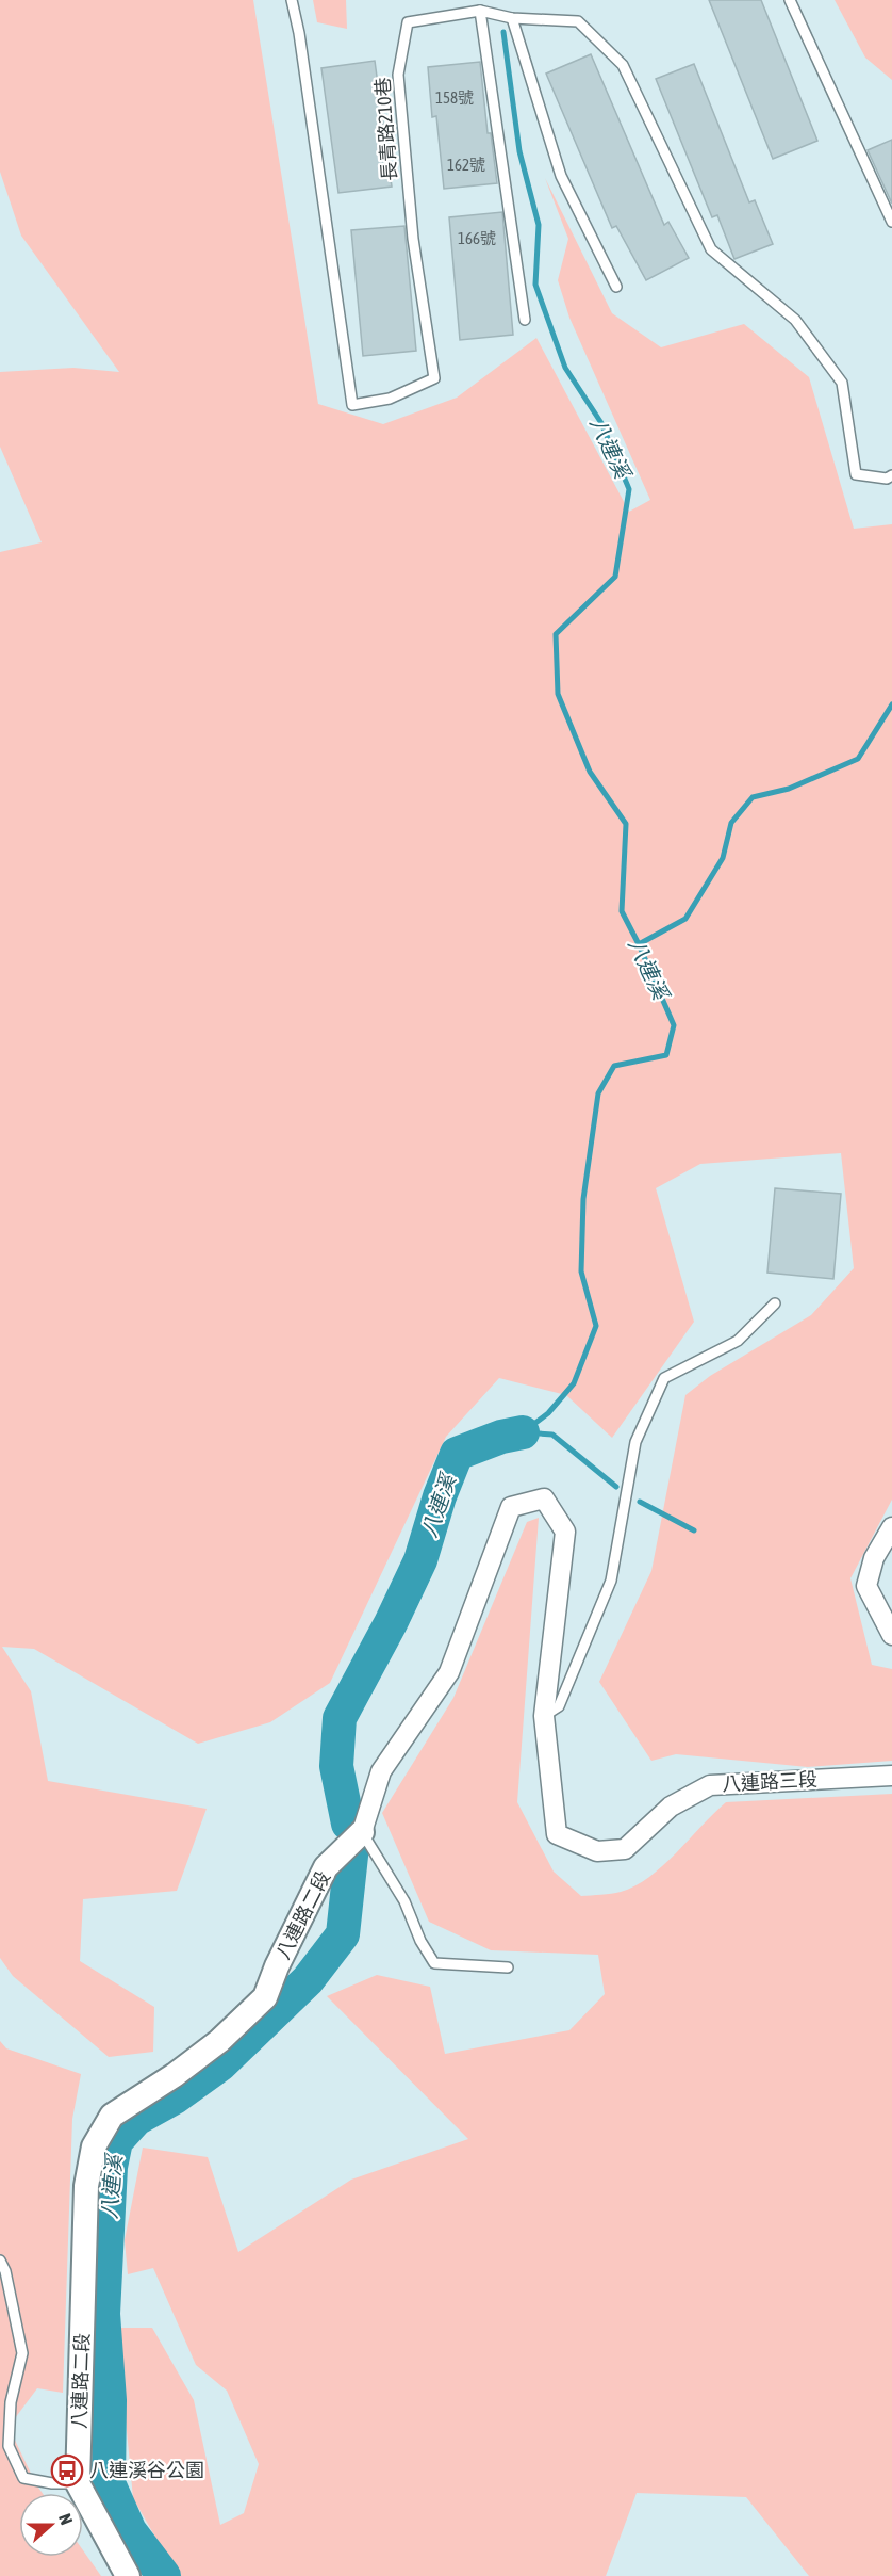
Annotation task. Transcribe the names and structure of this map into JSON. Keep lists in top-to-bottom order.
{
  "streets": {
    "street": ["八連路三段", "八連路二段"],
    "lane": ["長青路210巷"]
  },
  "crossings": [
    ["八連路三段", "八連路二段"]
  ],
  "water": ["八連溪"],
  "places": {
    "bus stop": ["八連溪谷公園"]
  },
  "house_numbers": ["158號", "162號", "166號"],
  "north": "right"
}
